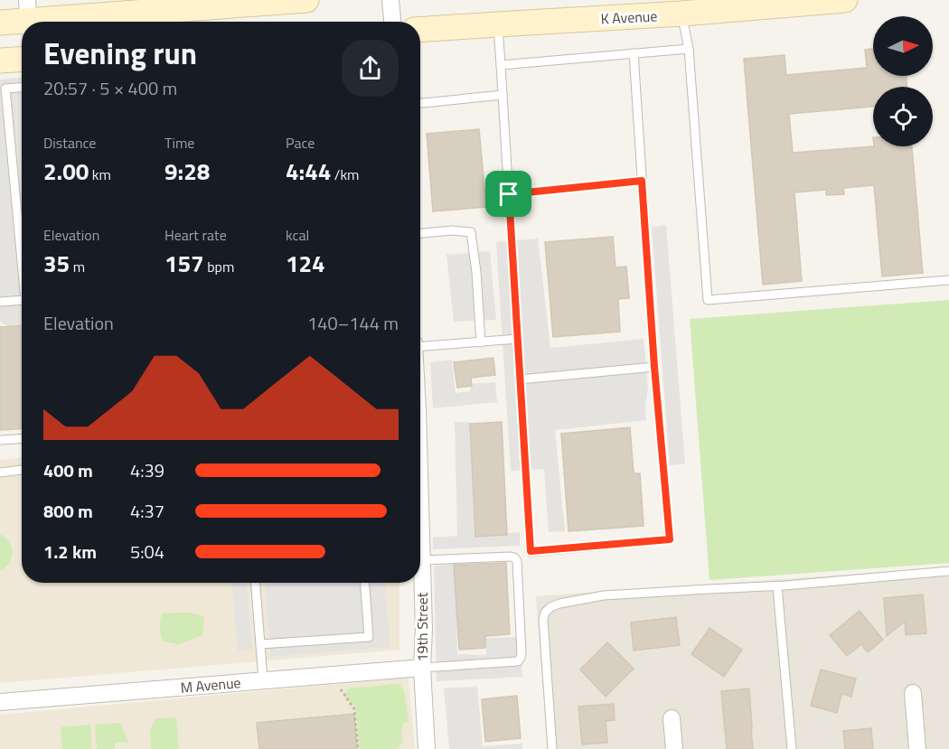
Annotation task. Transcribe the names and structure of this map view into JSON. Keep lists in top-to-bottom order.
{
  "streets": {
    "main road": ["K Avenue"],
    "street": ["19th Street", "M Avenue"]
  },
  "crossings": [
    ["19th Street", "M Avenue"]
  ],
  "north": "right",
  "page": {
    "heading": ["Evening run", "20:57 · 5 × 400 m"],
    "stats": [
      ["Distance", "2.00 km"],
      ["Time", "9:28"],
      ["Pace", "4:44 /km"],
      ["Elevation", "35 m"],
      ["Heart rate", "157 bpm"],
      ["kcal", "124"]
    ],
    "chart": ["Elevation", "140–144 m"],
    "list": [
      {
        "name": "400 m",
        "note": "4:39"
      },
      {
        "name": "800 m",
        "note": "4:37"
      },
      {
        "name": "1.2 km",
        "note": "5:04"
      }
    ]
  }
}
